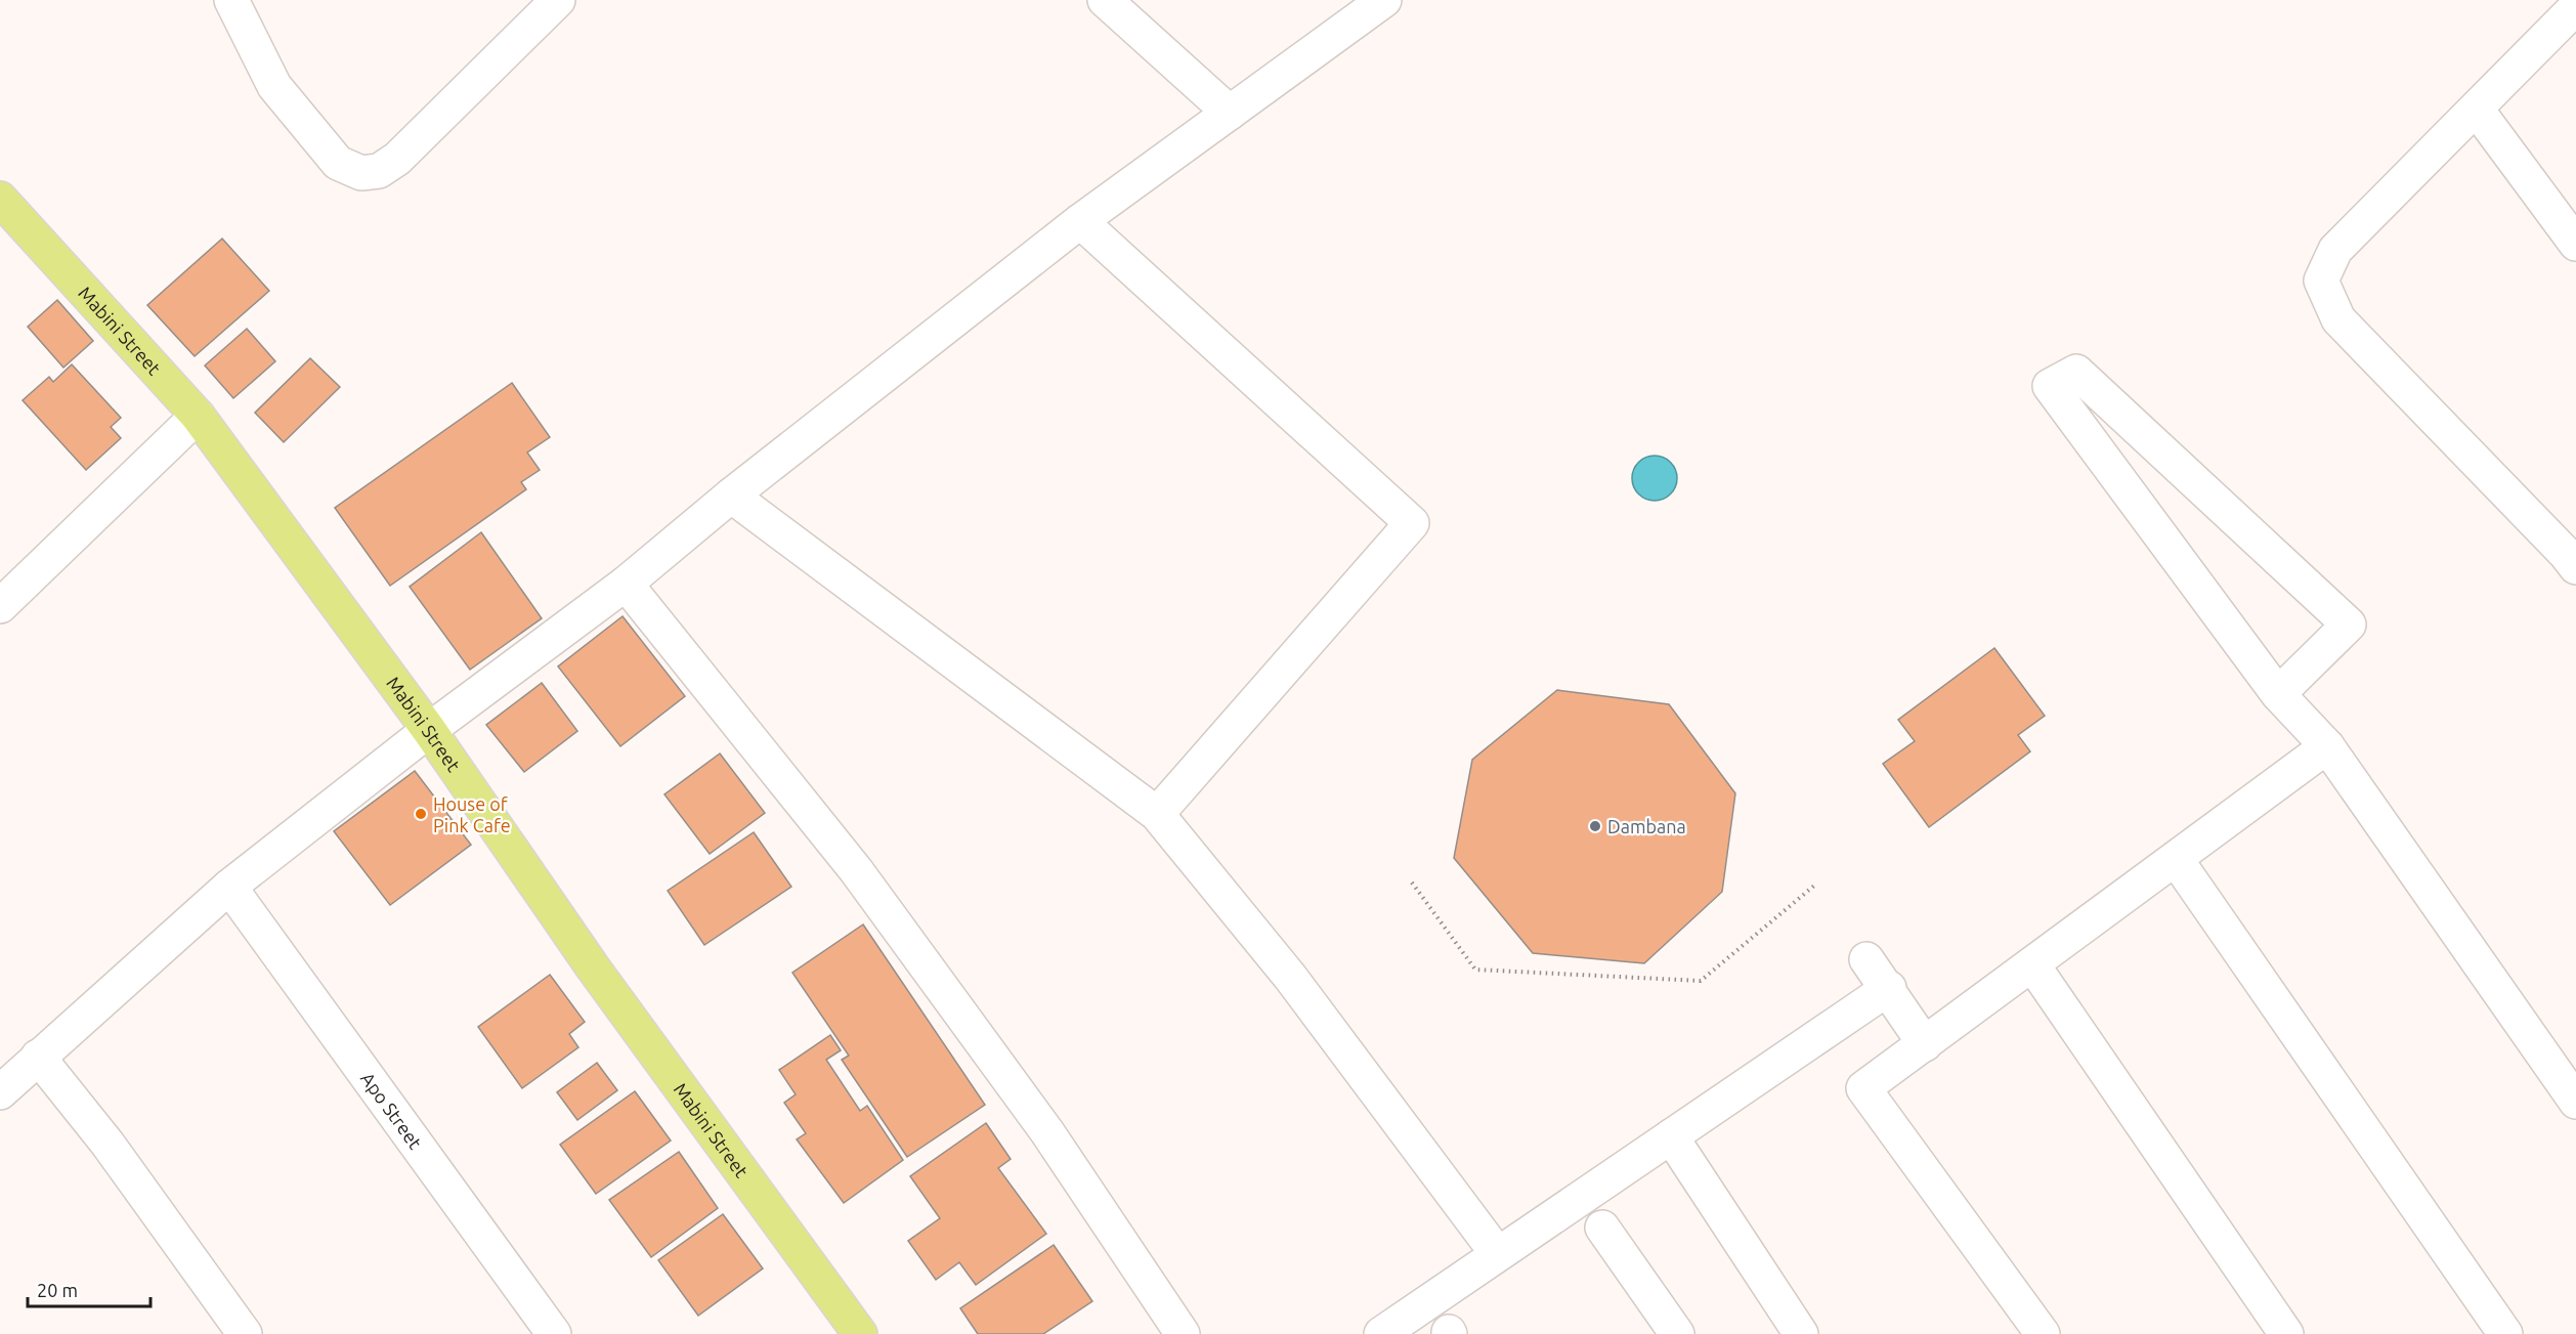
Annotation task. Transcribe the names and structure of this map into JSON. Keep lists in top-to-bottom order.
{
  "streets": {
    "main road": ["Mabini Street"],
    "street": ["Apo Street"]
  },
  "places": ["House of Pink Cafe", "Dambana"],
  "scale_bar": "20 m"
}
